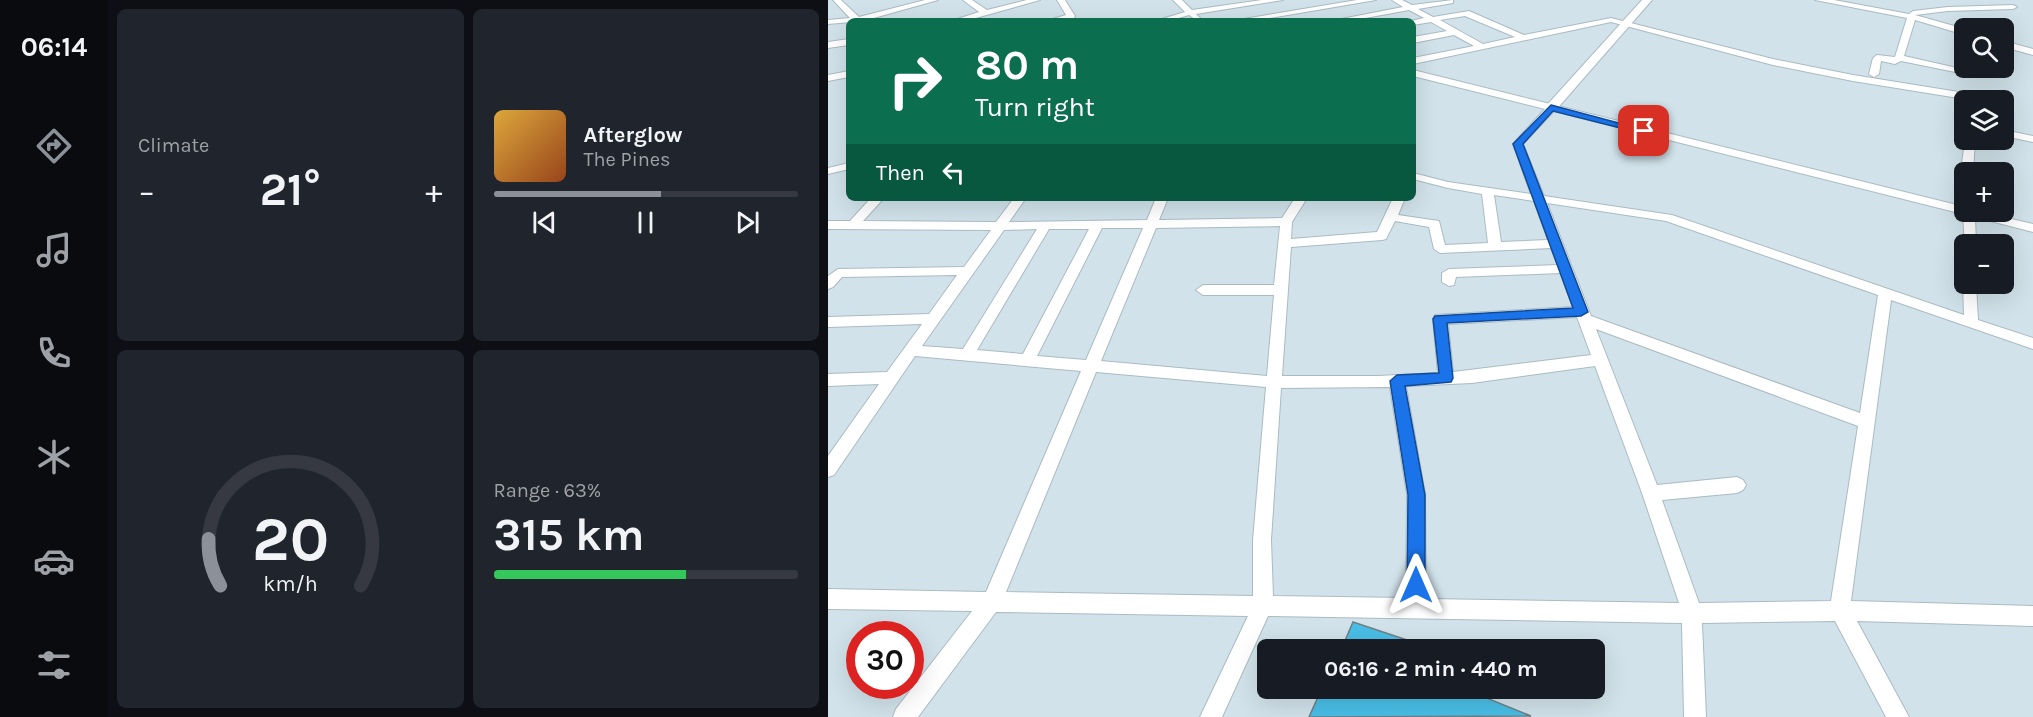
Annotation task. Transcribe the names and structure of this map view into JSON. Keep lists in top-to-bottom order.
{
  "page": {
    "tabs": "06:14",
    "tile": [
      "Climate",
      ["Range · 63%", "315 km"]
    ],
    "map_buttons": ["+", "−"],
    "turn": ["80 m", "Turn right"],
    "song": ["Afterglow", "The Pines"],
    "then": "Then",
    "heat": ["−", "21°", "+"],
    "limit": "30",
    "trip": "06:16 · 2 min · 440 m",
    "gauge": ["20", "km/h"]
  }
}
